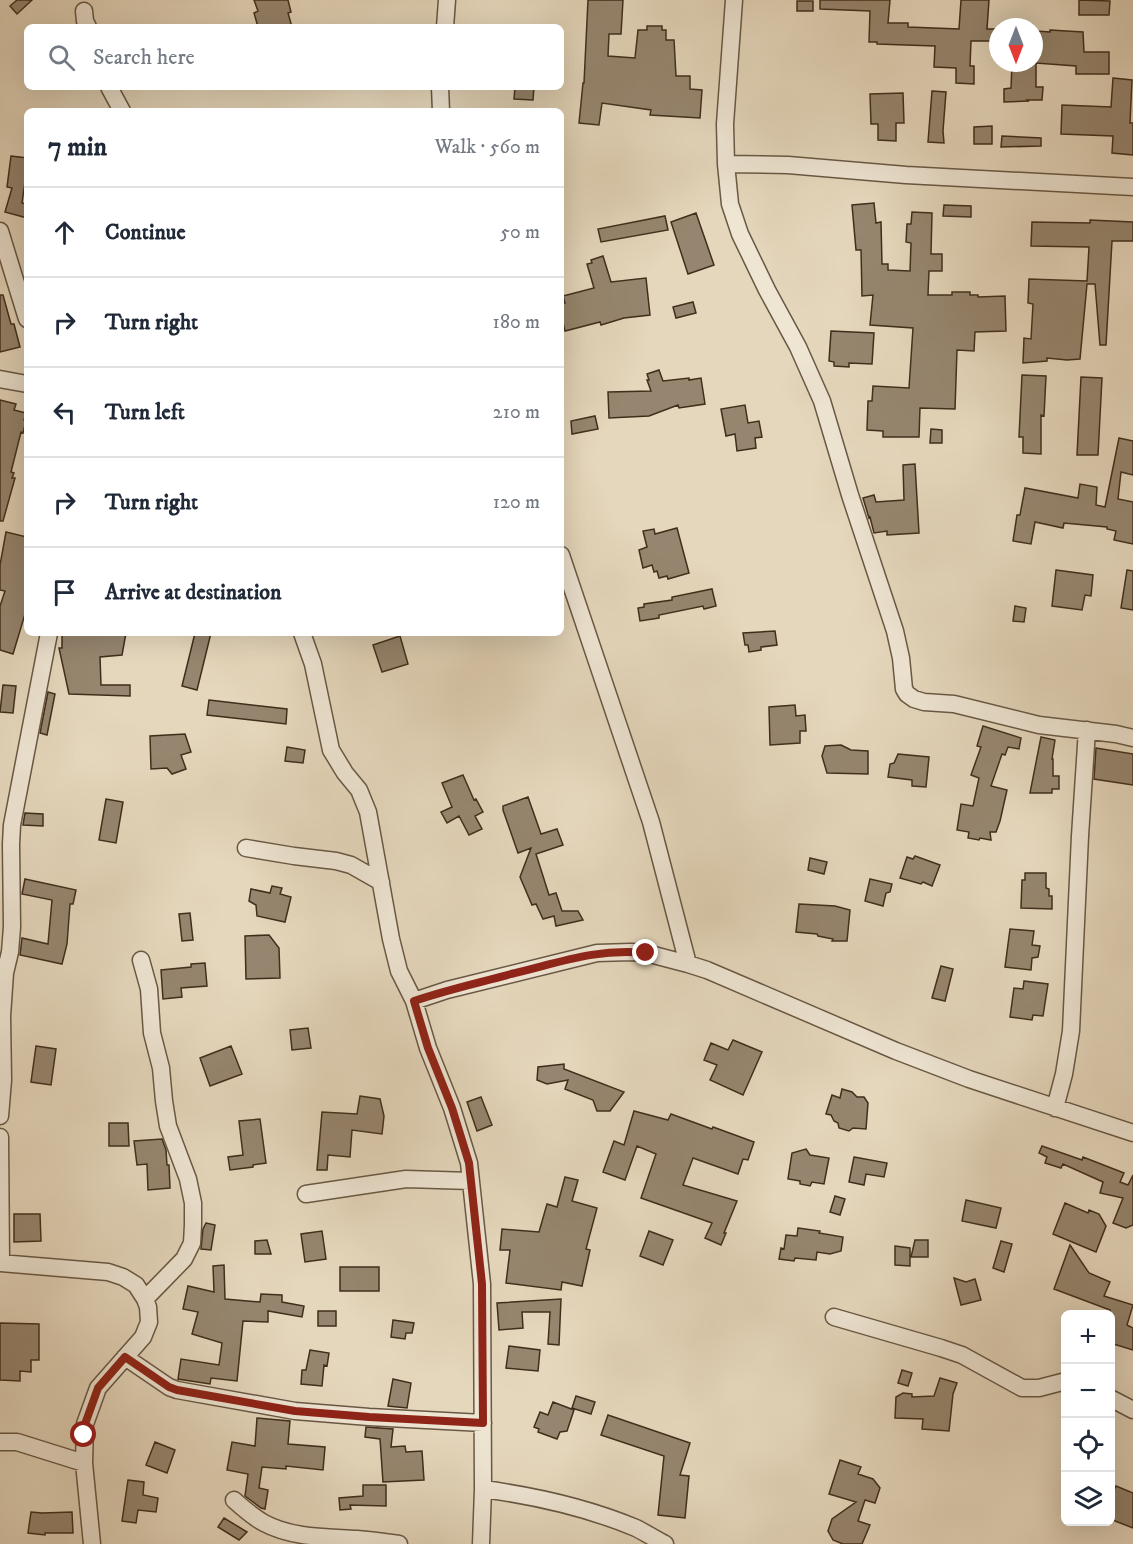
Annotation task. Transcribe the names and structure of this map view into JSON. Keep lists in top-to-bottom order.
{
  "north": "bottom",
  "page": {
    "search": "Search here",
    "heading": ["7 min", "Walk · 560 m"],
    "list": [
      ["Continue", "50 m"],
      ["Turn right", "180 m"],
      ["Turn left", "210 m"],
      ["Turn right", "120 m"],
      "Arrive at destination"
    ],
    "map_buttons": ["+", "−"]
  }
}
